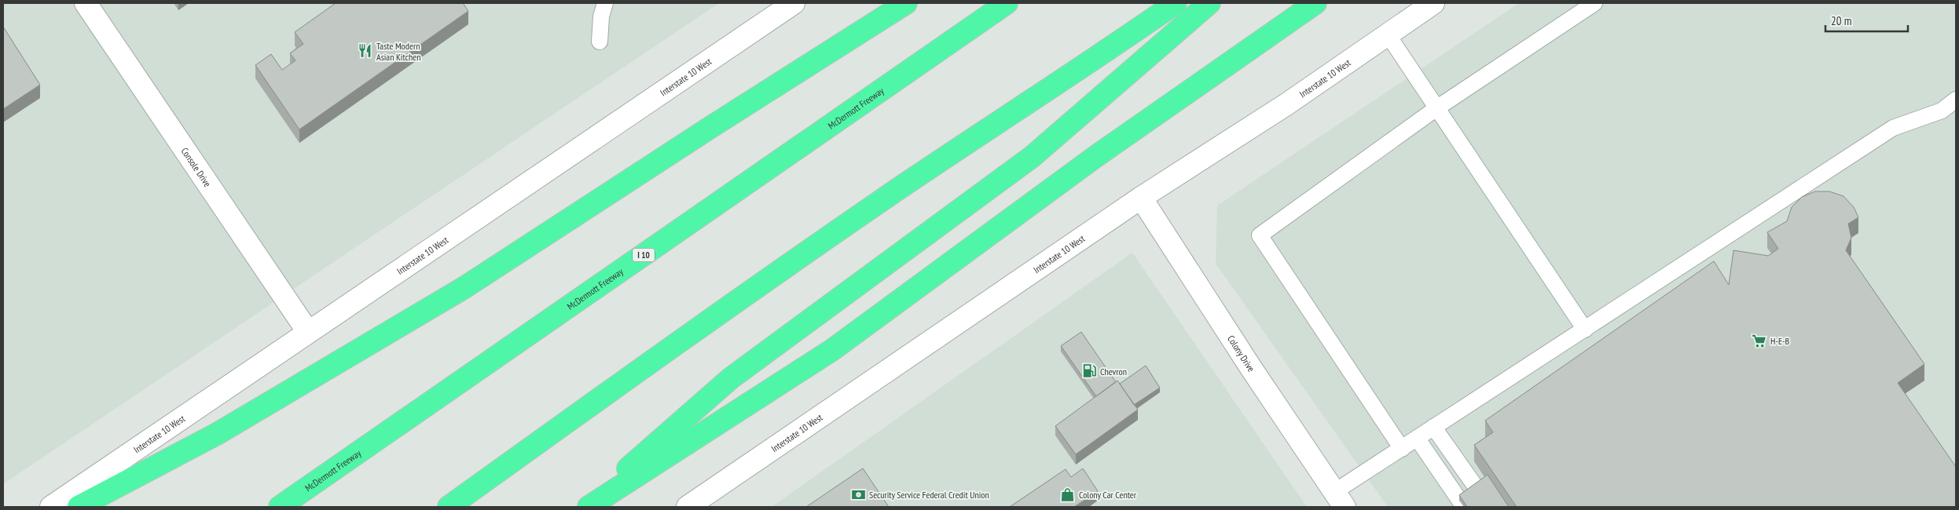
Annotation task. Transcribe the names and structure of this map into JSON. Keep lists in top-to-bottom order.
{
  "streets": {
    "highway": ["McDermott Freeway", "I 10"],
    "main road": ["Interstate 10 West", "Console Drive", "Colony Drive"]
  },
  "crossings": [
    ["Interstate 10 West", "Console Drive"],
    ["Interstate 10 West", "Colony Drive"]
  ],
  "places": {
    "restaurant": ["Taste Modern Asian Kitchen"],
    "supermarket": ["H-E-B"],
    "fuel station": ["Chevron"],
    "bank": ["Security Service Federal Credit Union"],
    "shop": ["Colony Car Center"]
  },
  "scale_bar": "20 m"
}
